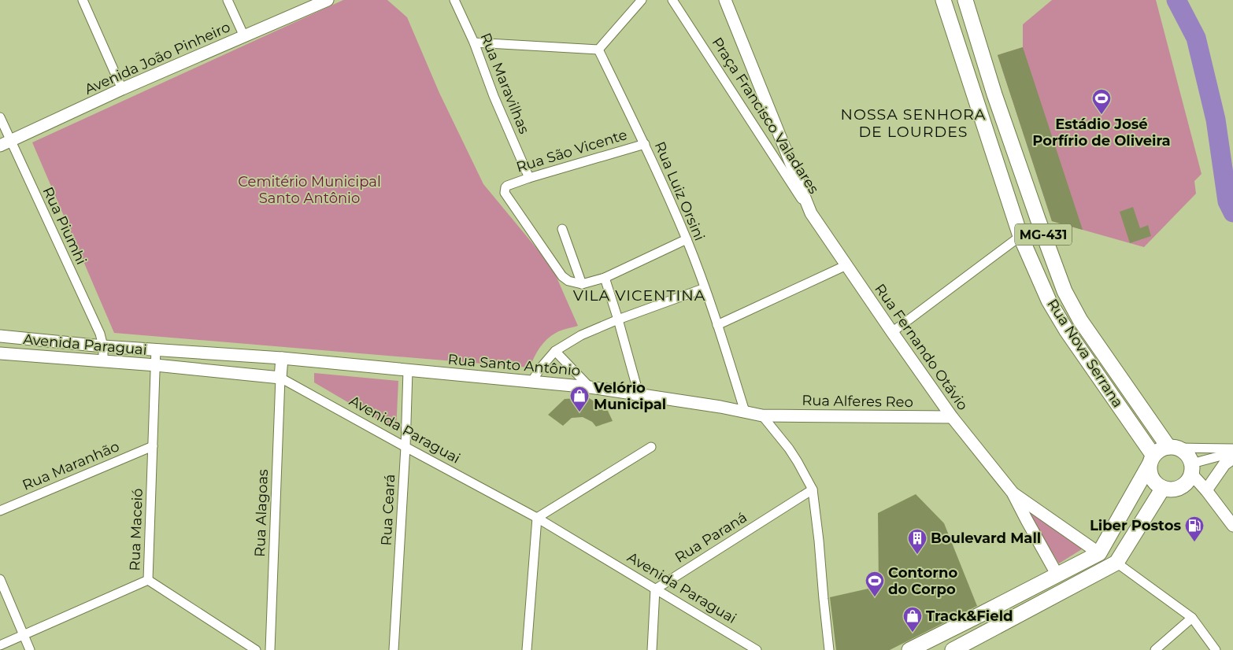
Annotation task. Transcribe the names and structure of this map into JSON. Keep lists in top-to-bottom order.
{
  "streets": {
    "main road": ["MG-431", "Rua Nova Serrana"],
    "street": [
      "Avenida João Pinheiro",
      "Rua Maravilhas",
      "Praça Francisco Valadares",
      "Rua São Vicente",
      "Rua Luiz Orsini",
      "Rua Piumhi",
      "Avenida Paraguai",
      "Rua Fernando Otávio",
      "Rua Santo Antônio",
      "Rua Alferes Reo",
      "Rua Maranhão",
      "Rua Ceará",
      "Rua Alagoas",
      "Rua Maceió",
      "Rua Paraná"
    ]
  },
  "crossings": [
    ["Avenida João Pinheiro", "Rua Piumhi"],
    ["Rua Maravilhas", "Rua São Vicente"],
    ["Praça Francisco Valadares", "Rua Fernando Otávio"],
    ["Rua São Vicente", "Rua Luiz Orsini"],
    ["Rua Luiz Orsini", "Rua Santo Antônio"],
    ["Rua Piumhi", "Avenida Paraguai"],
    ["Avenida Paraguai", "Rua Santo Antônio"],
    ["Avenida Paraguai", "Rua Ceará"],
    ["Avenida Paraguai", "Rua Alagoas"],
    ["Avenida Paraguai", "Rua Maceió"],
    ["Avenida Paraguai", "Rua Paraná"],
    ["Rua Fernando Otávio", "Rua Alferes Reo"],
    ["Rua Santo Antônio", "Rua Alferes Reo"],
    ["Rua Santo Antônio", "Rua Ceará"],
    ["Rua Maranhão", "Rua Maceió"]
  ],
  "districts": ["NOSSA SENHORA DE LOURDES", "VILA VICENTINA"],
  "parks": ["Cemitério Municipal Santo Antônio"],
  "places": {
    "sports": ["Estádio José Porfírio de Oliveira", "Contorno do Corpo"],
    "shop": ["Velório Municipal", "Track&Field"],
    "fuel station": ["Liber Postos"],
    "building": ["Boulevard Mall"]
  }
}
